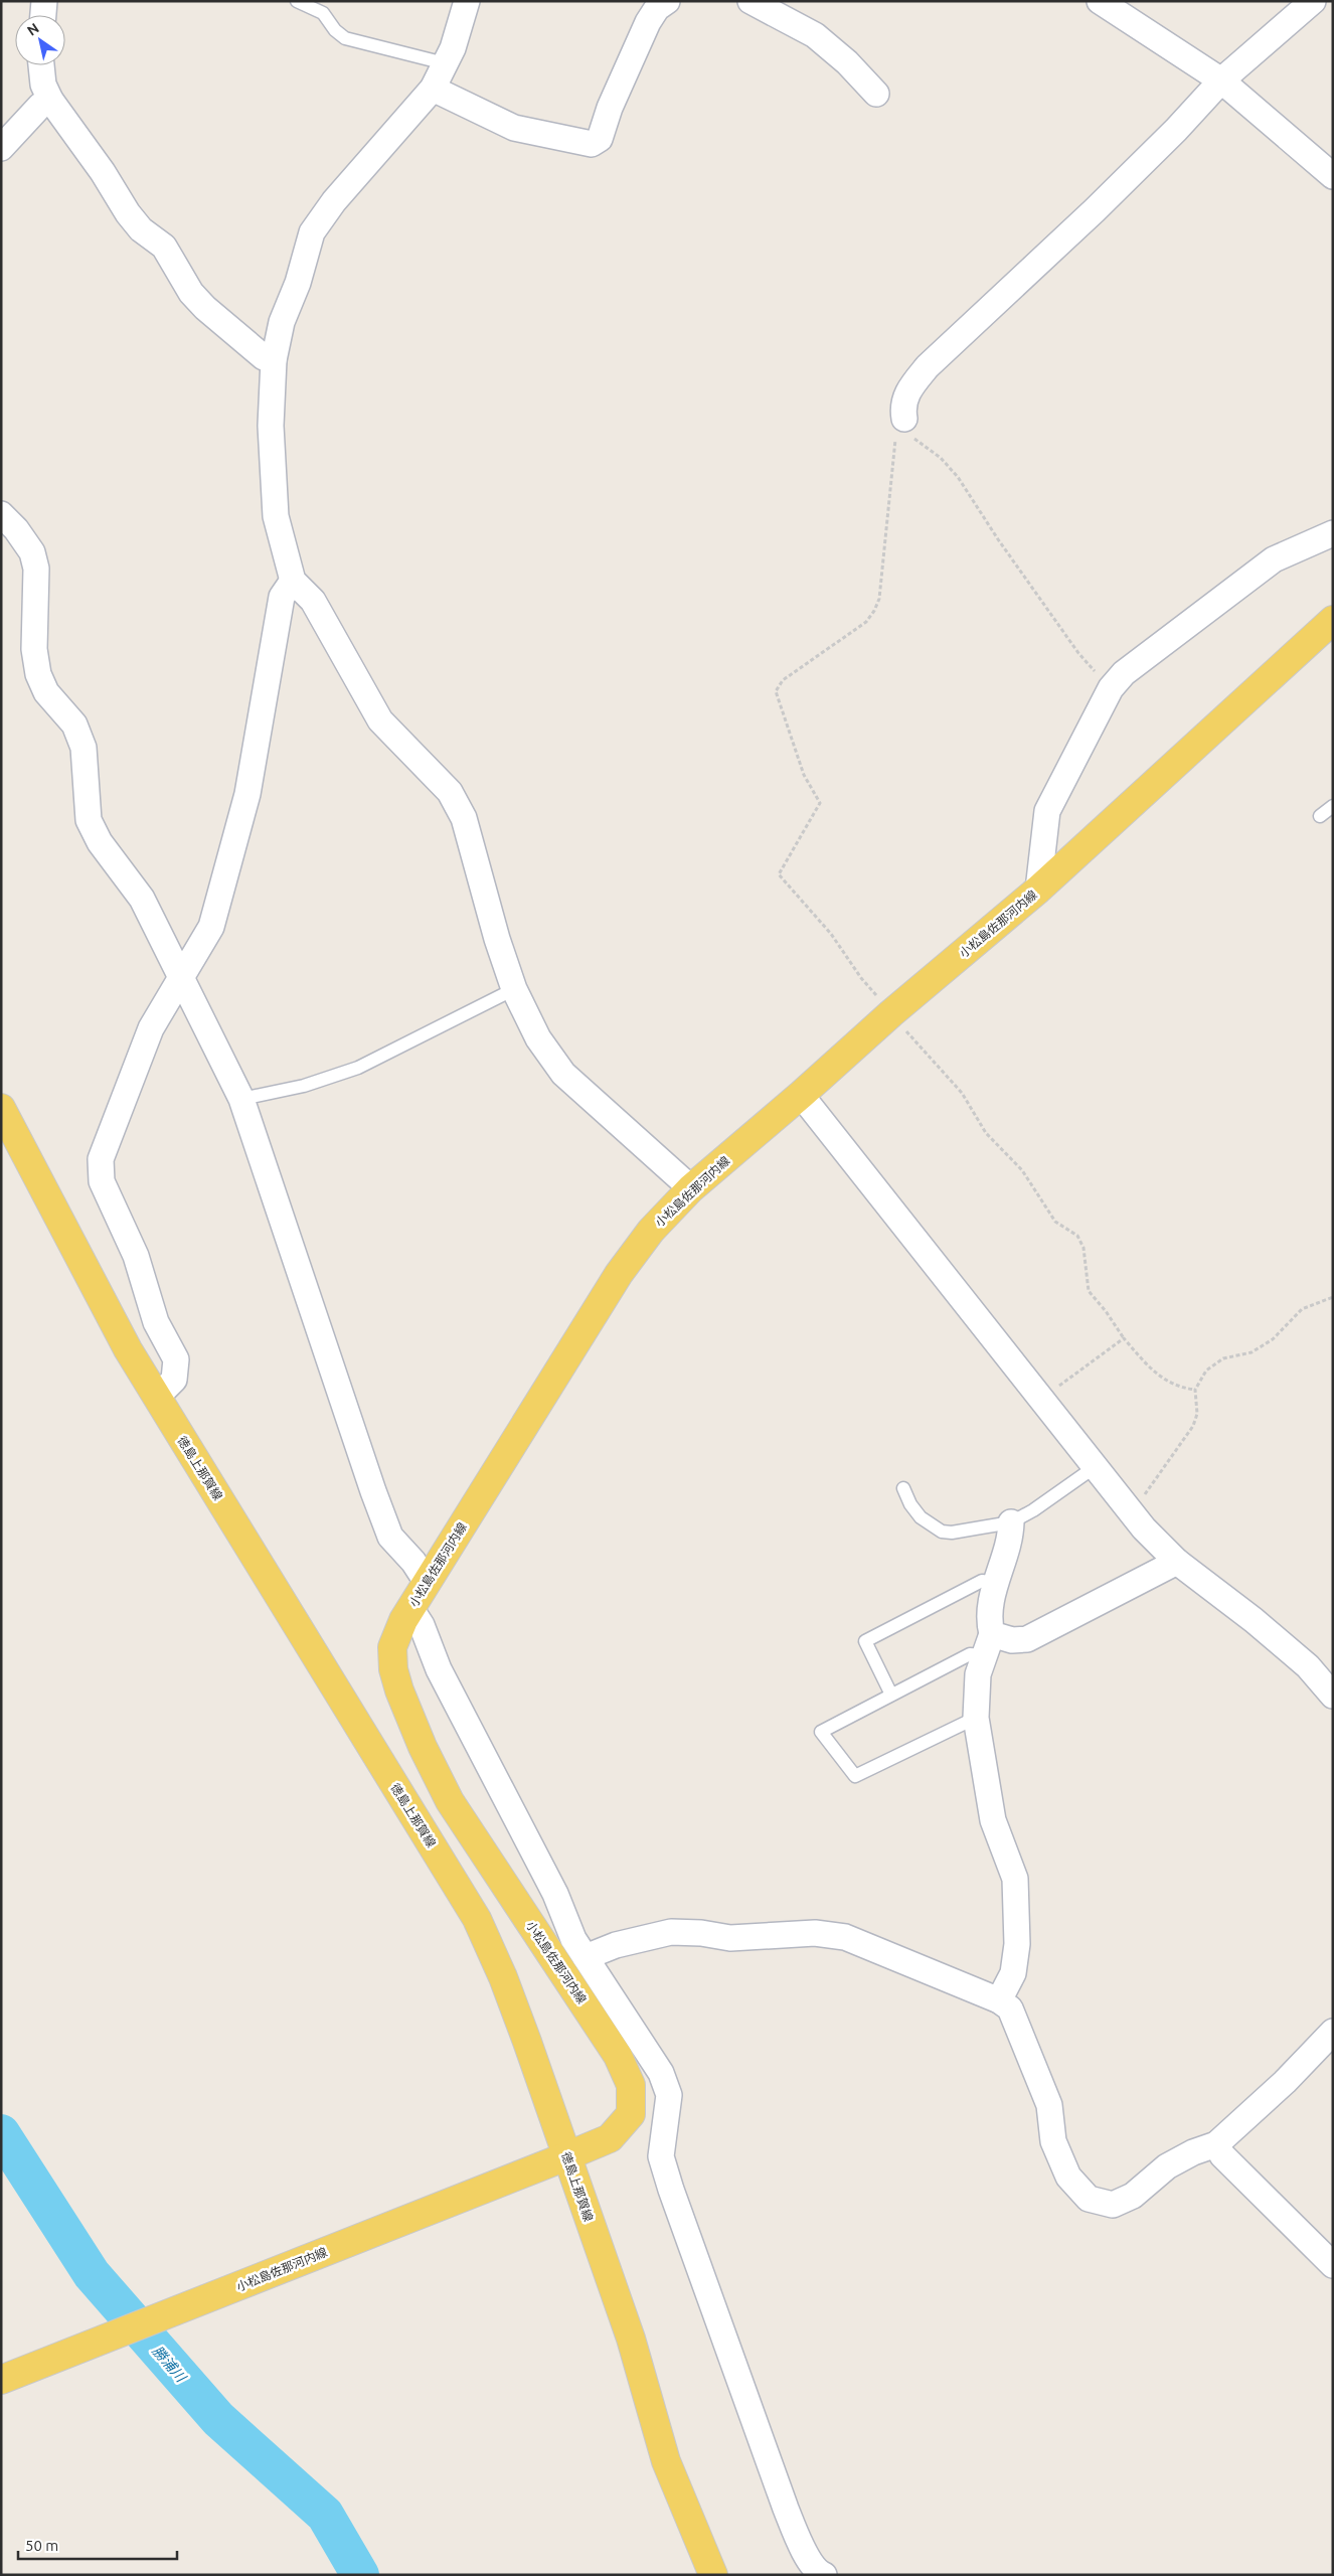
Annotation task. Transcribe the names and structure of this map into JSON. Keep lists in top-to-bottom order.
{
  "streets": {
    "main road": ["小松島佐那河内線", "徳島上那賀線"]
  },
  "crossings": [
    ["小松島佐那河内線", "徳島上那賀線"]
  ],
  "water": ["勝浦川"],
  "scale_bar": "50 m",
  "north": "top left"
}
